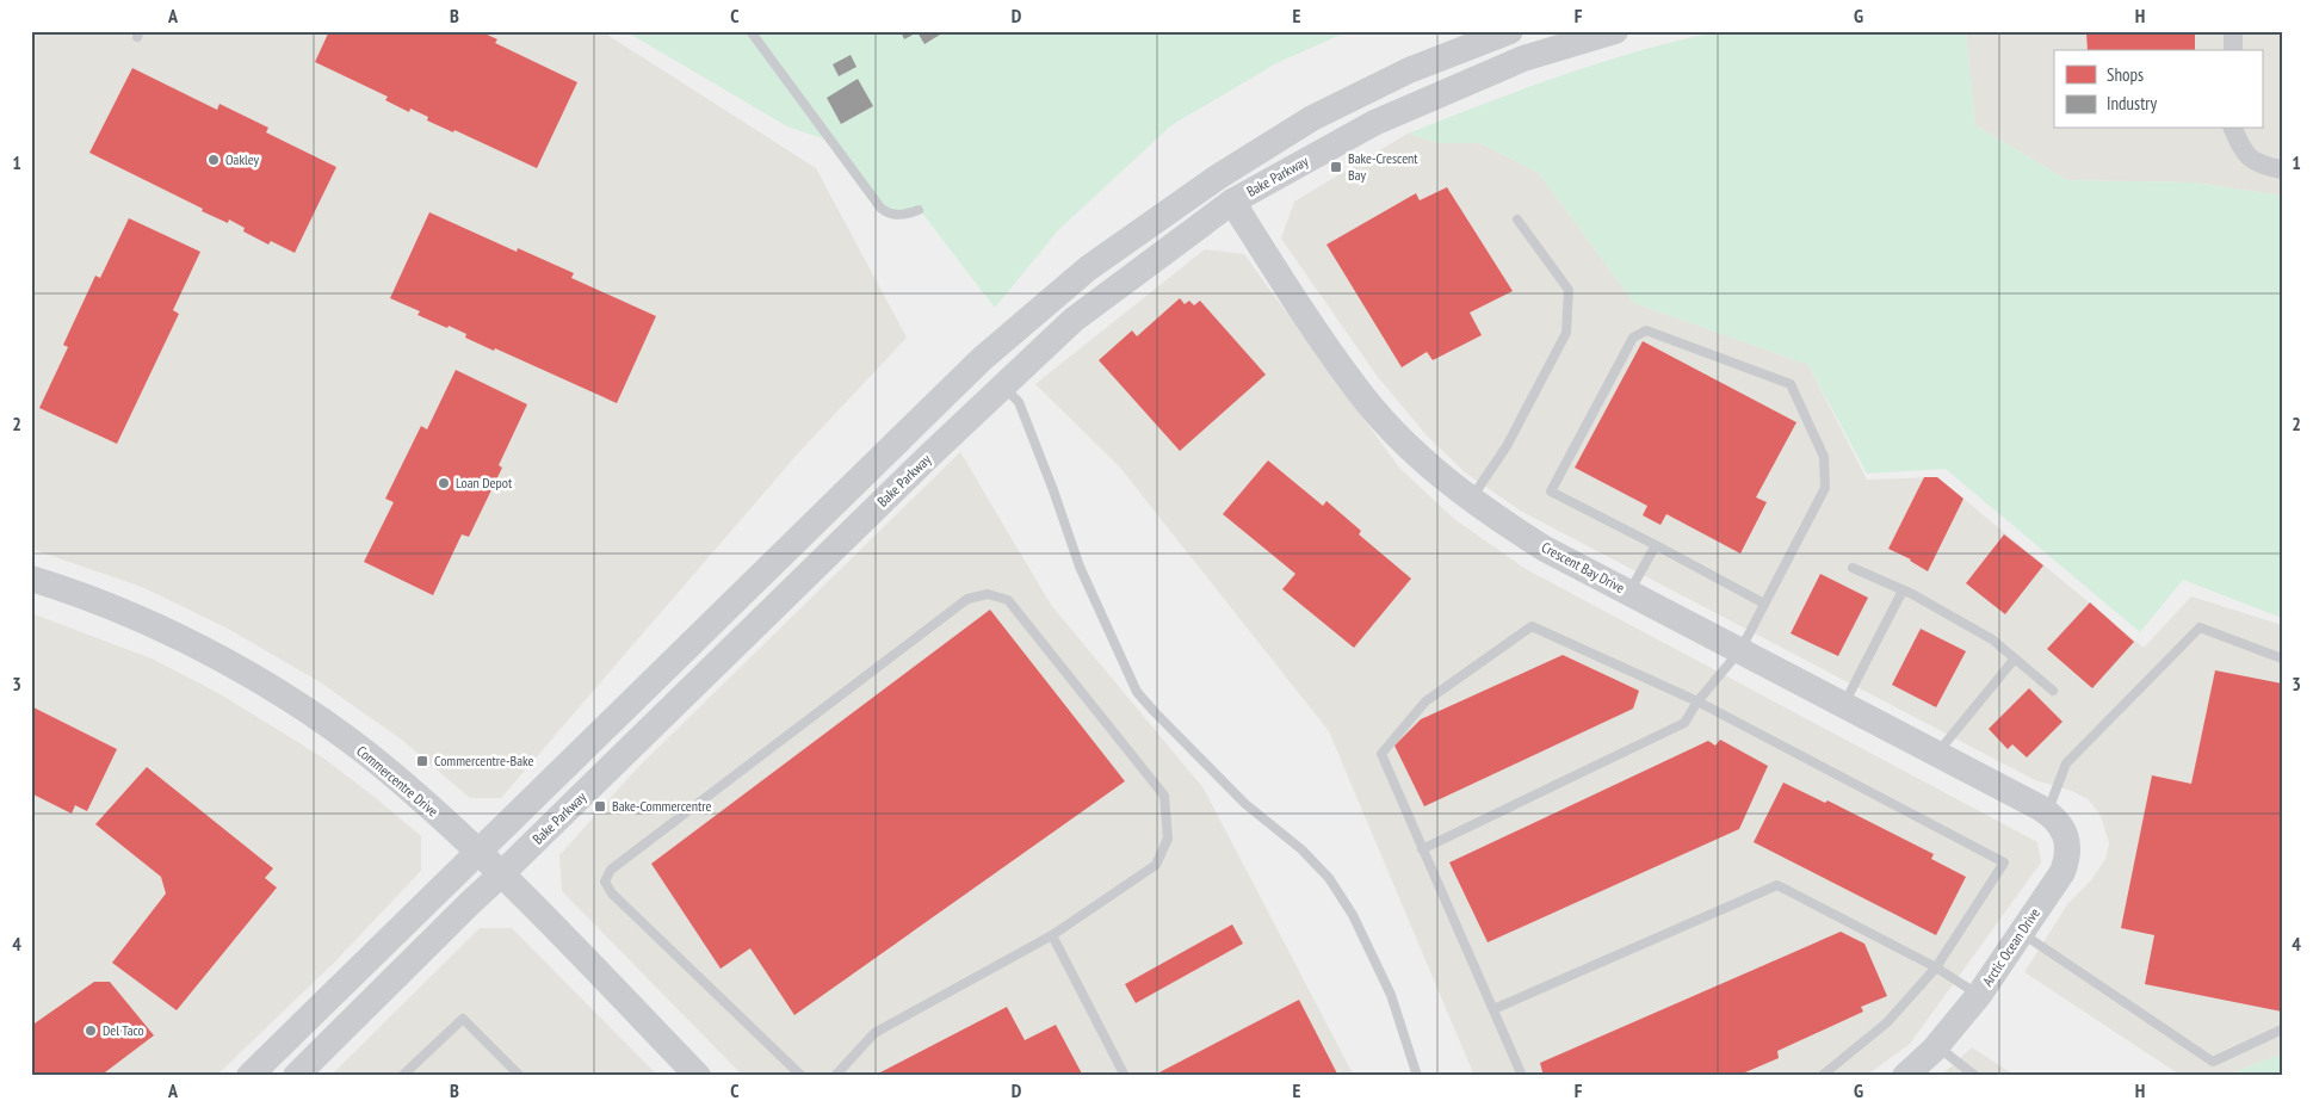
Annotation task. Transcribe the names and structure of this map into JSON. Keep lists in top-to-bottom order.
{
  "streets": {
    "main road": [
      "Bake Parkway",
      "Crescent Bay Drive",
      "Commercentre Drive",
      "Arctic Ocean Drive"
    ]
  },
  "crossings": [
    ["Bake Parkway", "Crescent Bay Drive"],
    ["Bake Parkway", "Commercentre Drive"],
    ["Crescent Bay Drive", "Arctic Ocean Drive"]
  ],
  "places": {
    "other": ["Oakley", "Loan Depot", "Del Taco"],
    "transit": ["Bake-Crescent Bay", "Commercentre-Bake", "Bake-Commercentre"]
  },
  "legend": ["Shops", "Industry"],
  "grid": {
    "columns": [
      "A",
      "B",
      "C",
      "D",
      "E",
      "F",
      "G",
      "H"
    ],
    "rows": [
      "1",
      "2",
      "3",
      "4"
    ]
  }
}
